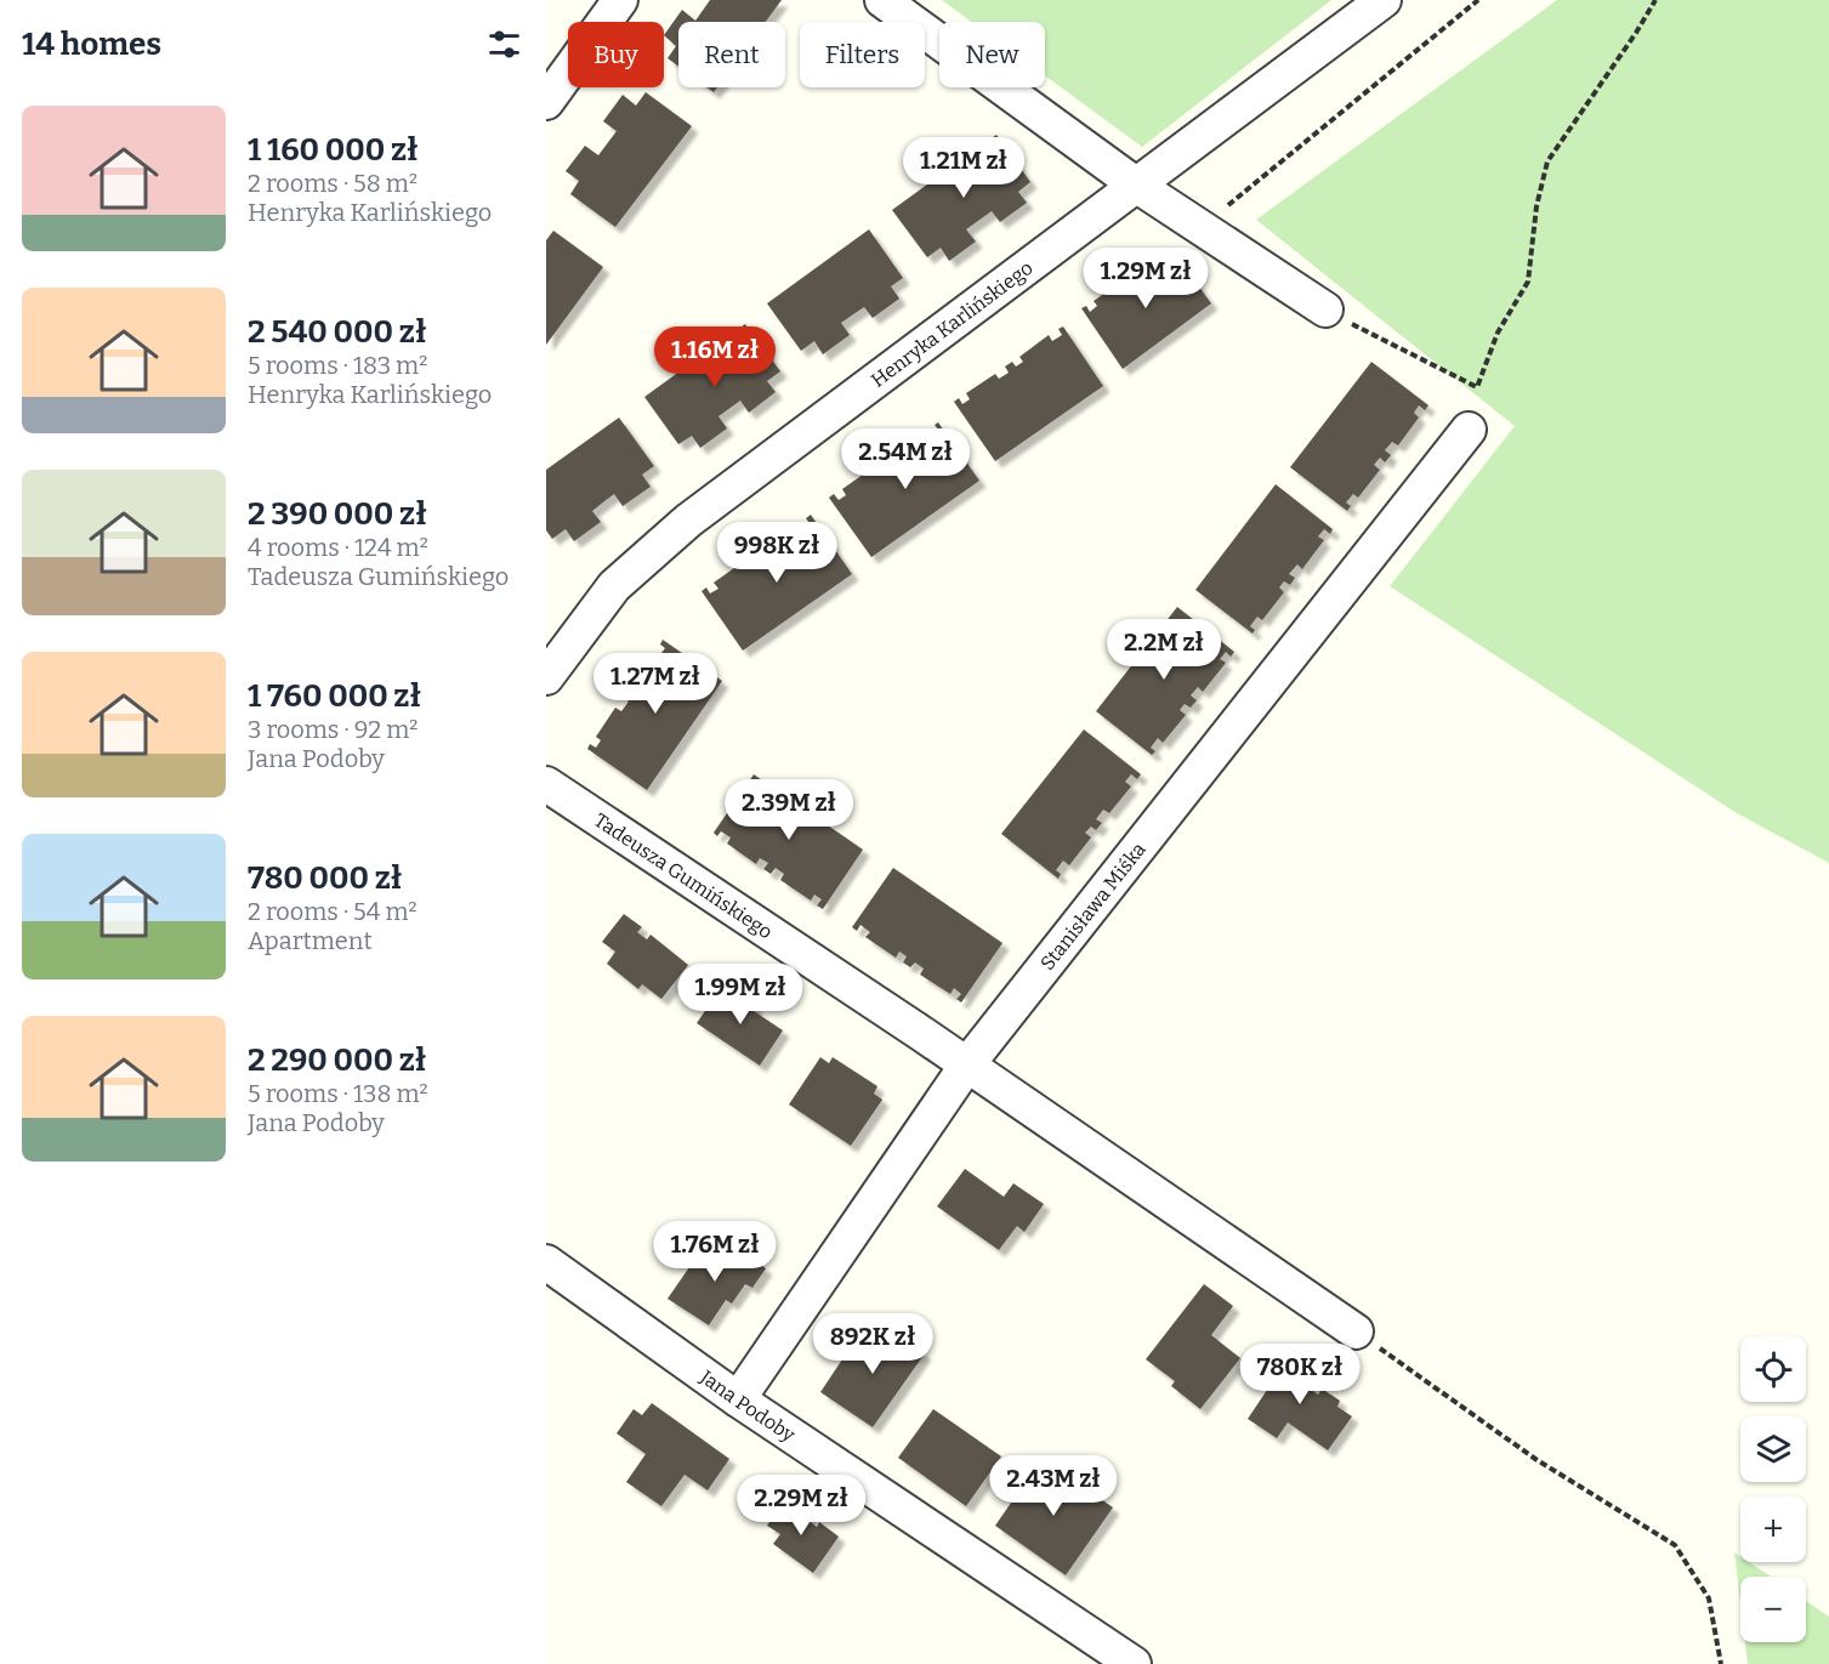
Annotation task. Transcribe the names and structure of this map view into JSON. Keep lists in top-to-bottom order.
{
  "streets": {
    "street": [
      "Henryka Karlińskiego",
      "Tadeusza Gumińskiego",
      "Stanisława Miśka",
      "Jana Podoby"
    ]
  },
  "crossings": [
    ["Tadeusza Gumińskiego", "Stanisława Miśka"],
    ["Stanisława Miśka", "Jana Podoby"]
  ],
  "page": {
    "heading": "14 homes",
    "chip": [
      "Buy",
      "Rent",
      "Filters",
      "New"
    ],
    "list": [
      {
        "name": "1 160 000 zł",
        "note": "2 rooms · 58 m² · Henryka Karlińskiego"
      },
      {
        "name": "2 540 000 zł",
        "note": "5 rooms · 183 m² · Henryka Karlińskiego"
      },
      {
        "name": "2 390 000 zł",
        "note": "4 rooms · 124 m² · Tadeusza Gumińskiego"
      },
      {
        "name": "1 760 000 zł",
        "note": "3 rooms · 92 m² · Jana Podoby"
      },
      {
        "name": "780 000 zł",
        "note": "2 rooms · 54 m² · Apartment"
      },
      {
        "name": "2 290 000 zł",
        "note": "5 rooms · 138 m² · Jana Podoby"
      }
    ],
    "price": [
      "1.21M zł",
      "1.29M zł",
      "1.16M zł",
      "2.54M zł",
      "998K zł",
      "2.2M zł",
      "1.27M zł",
      "2.39M zł",
      "1.99M zł",
      "1.76M zł",
      "892K zł",
      "780K zł",
      "2.43M zł",
      "2.29M zł"
    ],
    "map_buttons": ["+", "−"]
  }
}
